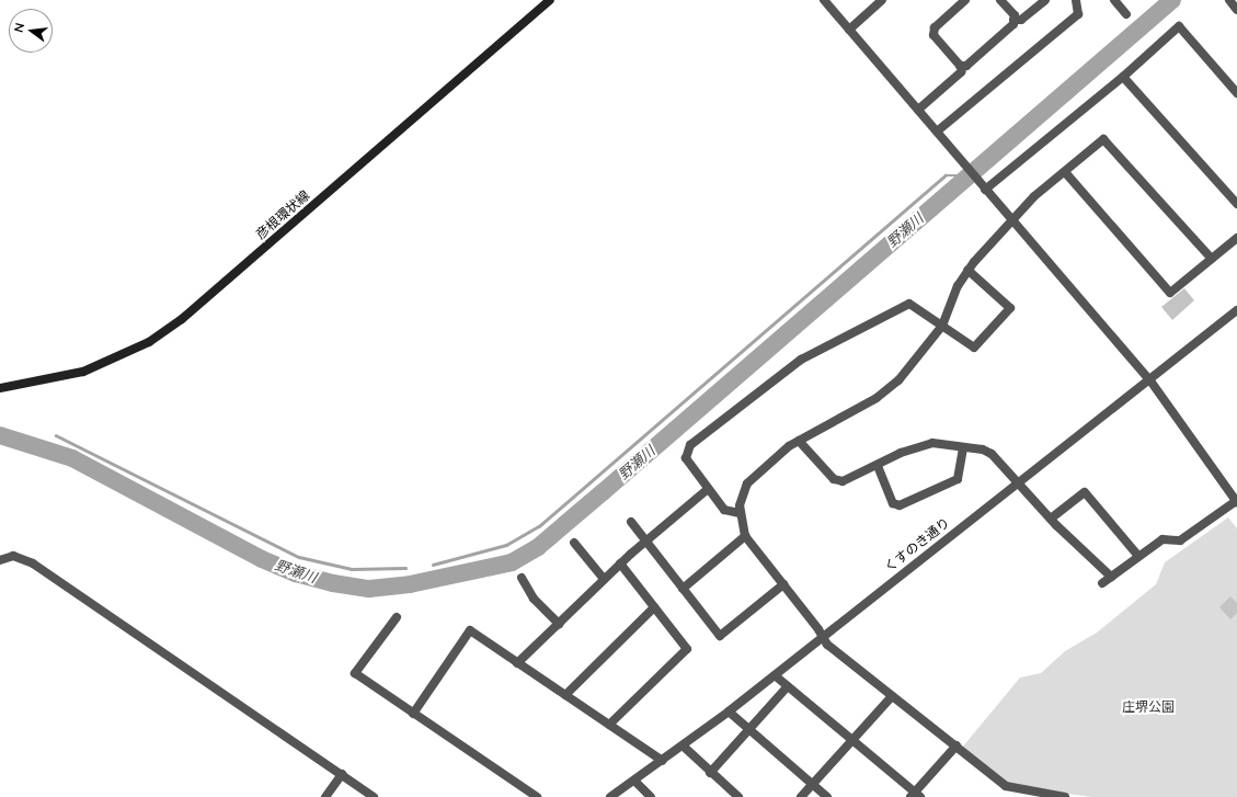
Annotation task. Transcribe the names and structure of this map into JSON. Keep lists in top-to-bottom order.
{
  "streets": {
    "main road": ["彦根環状線"],
    "street": ["くすのき通り"]
  },
  "water": ["野瀬川"],
  "parks": ["庄堺公園"],
  "north": "left"
}
